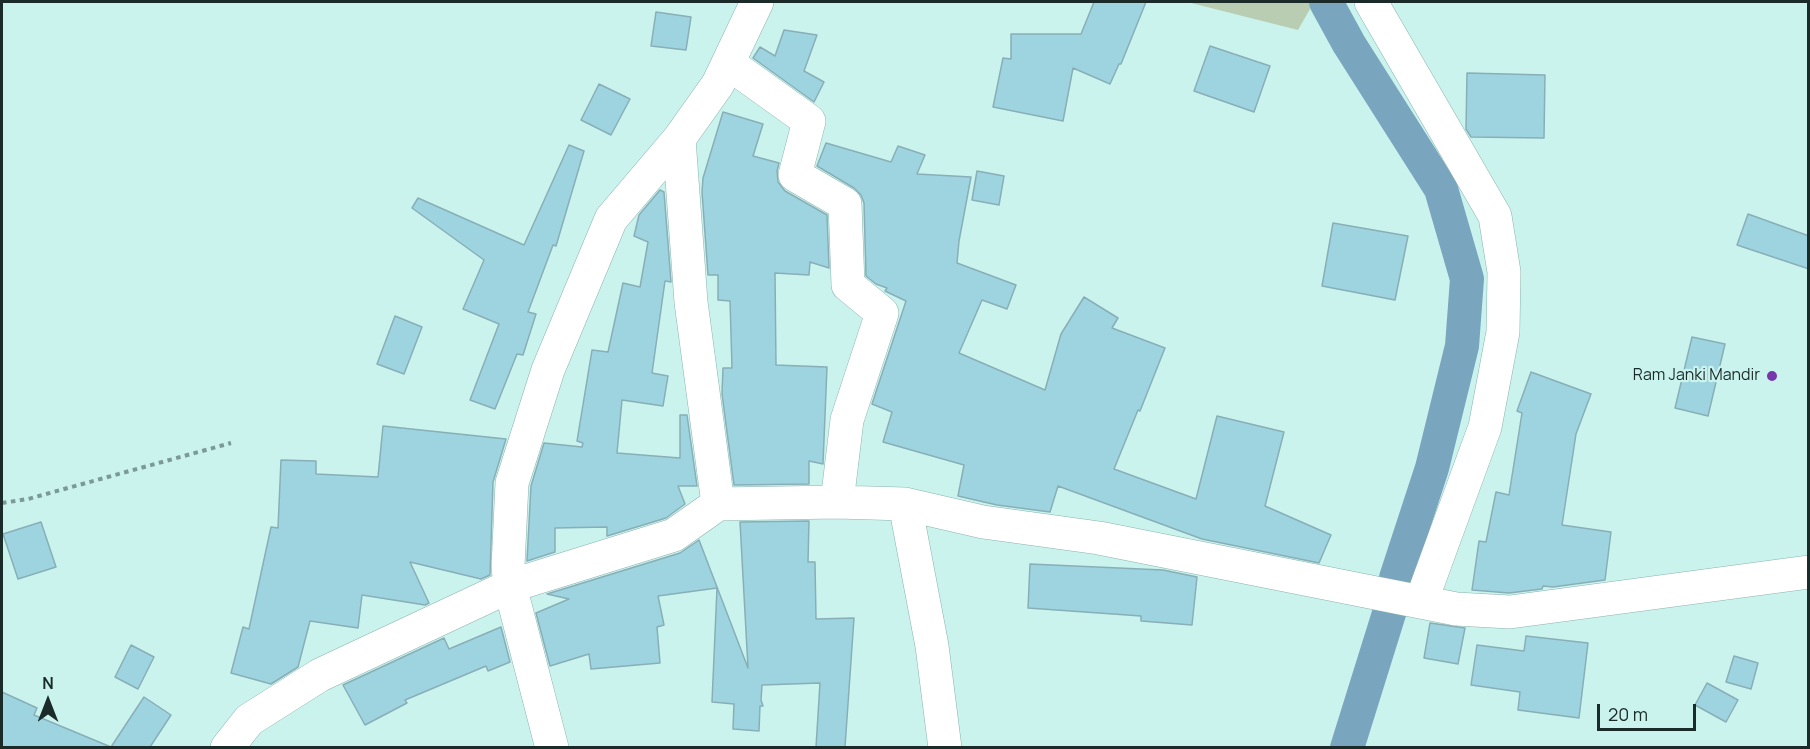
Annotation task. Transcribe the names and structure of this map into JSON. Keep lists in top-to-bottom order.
{
  "places": ["Ram Janki Mandir"],
  "scale_bar": "20 m",
  "north": "top"
}
